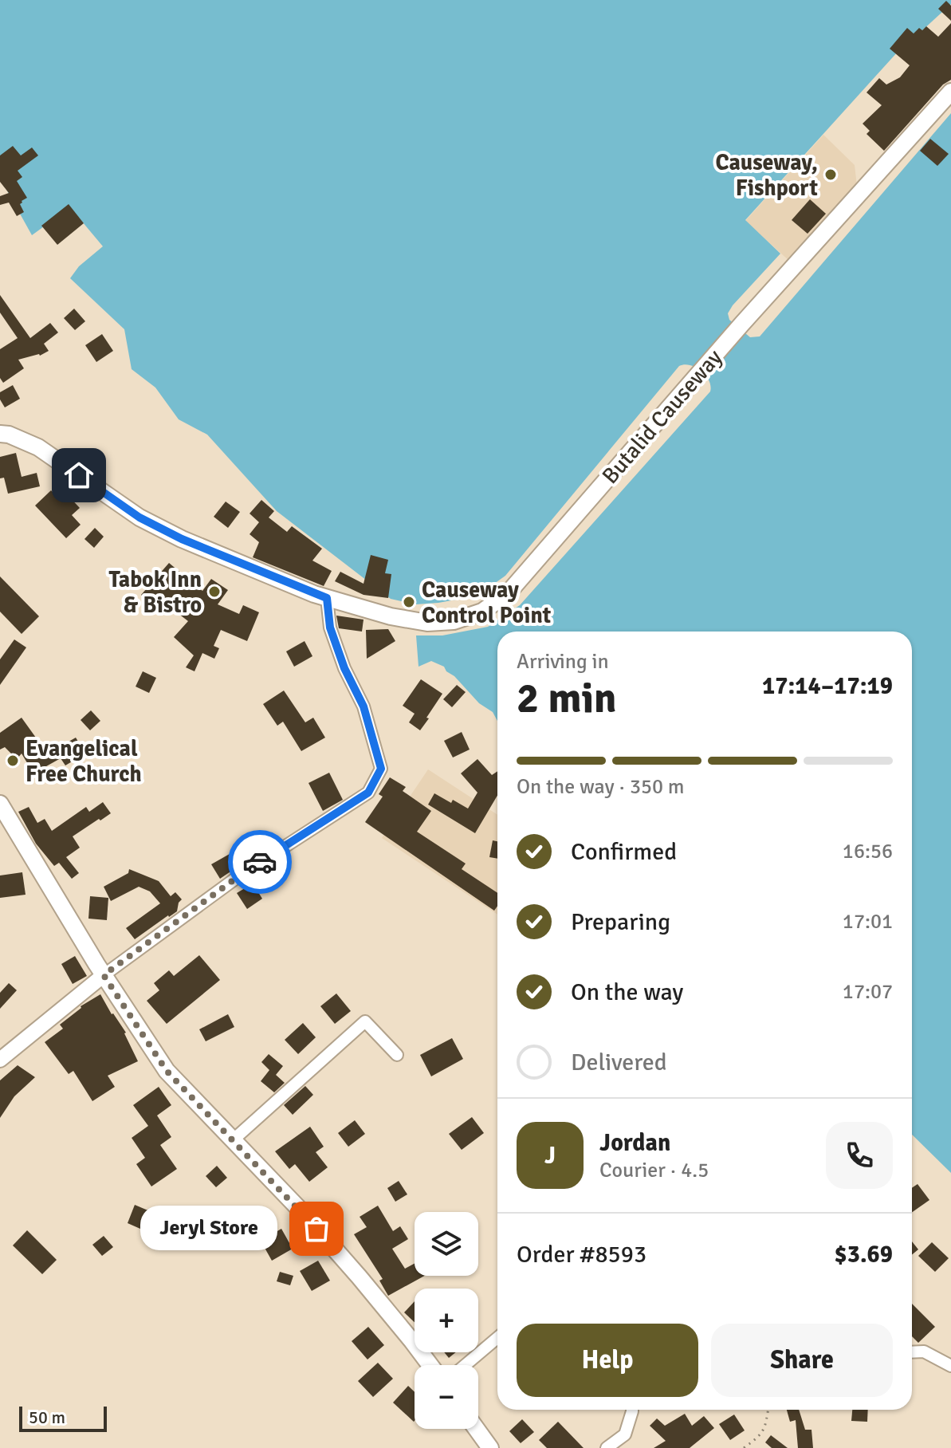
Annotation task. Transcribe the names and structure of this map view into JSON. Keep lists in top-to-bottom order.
{
  "streets": {
    "main road": ["Butalid Causeway"]
  },
  "places": [
    "Causeway, Fishport",
    "Tabok Inn & Bistro",
    "Causeway Control Point",
    "Evangelical Free Church",
    "Jeryl Store"
  ],
  "scale_bar": "50 m",
  "page": {
    "heading": ["2 min", "Arriving in", "17:14–17:19"],
    "panel": [
      "Jordan",
      "Courier · 4.5",
      "Order #8593",
      "$3.69"
    ],
    "bar": "On the way · 350 m",
    "list": [
      ["Confirmed", "16:56"],
      ["Preparing", "17:01"],
      ["On the way", "17:07"],
      "Delivered"
    ],
    "round": "J",
    "bubble": "Jeryl Store",
    "map_buttons": ["+", "−"],
    "buttons": ["Help", "Share"],
    "scale": "50 m"
  }
}
